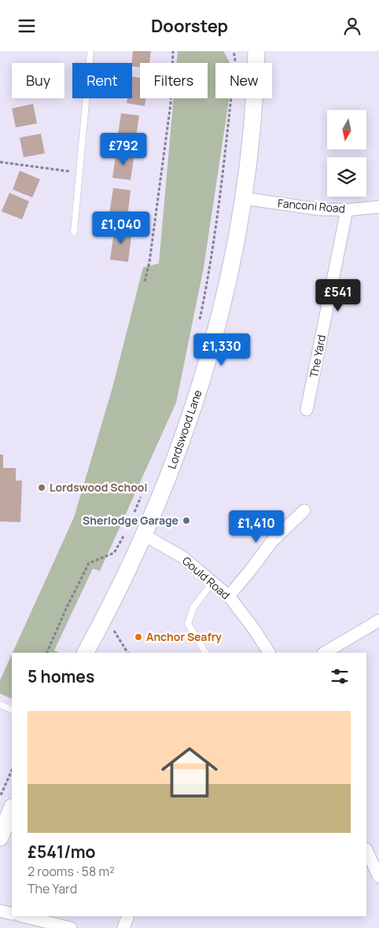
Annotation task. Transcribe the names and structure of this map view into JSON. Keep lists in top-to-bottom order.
{
  "streets": {
    "street": [
      "Fanconi Road",
      "The Yard",
      "Lordswood Lane",
      "Gould Road"
    ]
  },
  "crossings": [
    ["Fanconi Road", "The Yard"],
    ["Fanconi Road", "Lordswood Lane"],
    ["Lordswood Lane", "Gould Road"]
  ],
  "places": ["Lordswood School", "Sherlodge Garage", "Anchor Seafry"],
  "north": "bottom",
  "page": {
    "header": "Doorstep",
    "chip": [
      "Buy",
      "Rent",
      "Filters",
      "New"
    ],
    "price": [
      "£792",
      "£1,040",
      "£541",
      "£1,330",
      "£1,410"
    ],
    "heading": "5 homes",
    "list": [
      {
        "name": "£541/mo",
        "note": "2 rooms · 58 m² · The Yard"
      }
    ]
  }
}
